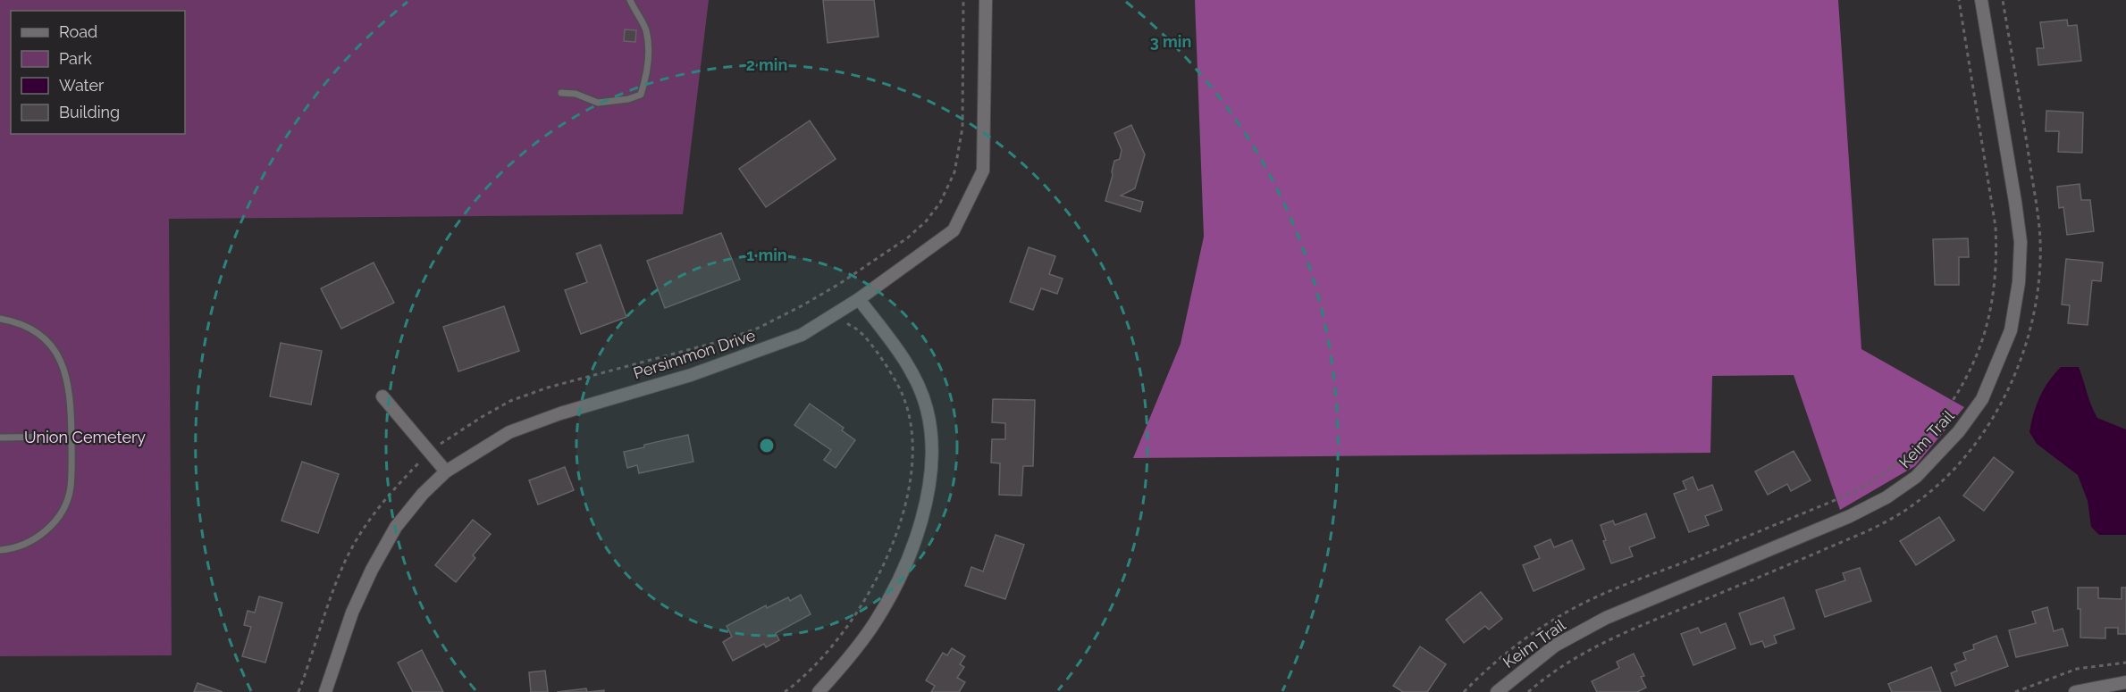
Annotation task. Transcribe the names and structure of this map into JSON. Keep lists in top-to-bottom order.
{
  "streets": {
    "street": ["Persimmon Drive", "Keim Trail"]
  },
  "parks": ["Union Cemetery"],
  "legend": [
    "Road",
    "Park",
    "Water",
    "Building"
  ],
  "rings": ["3 min", "2 min", "1 min"]
}
